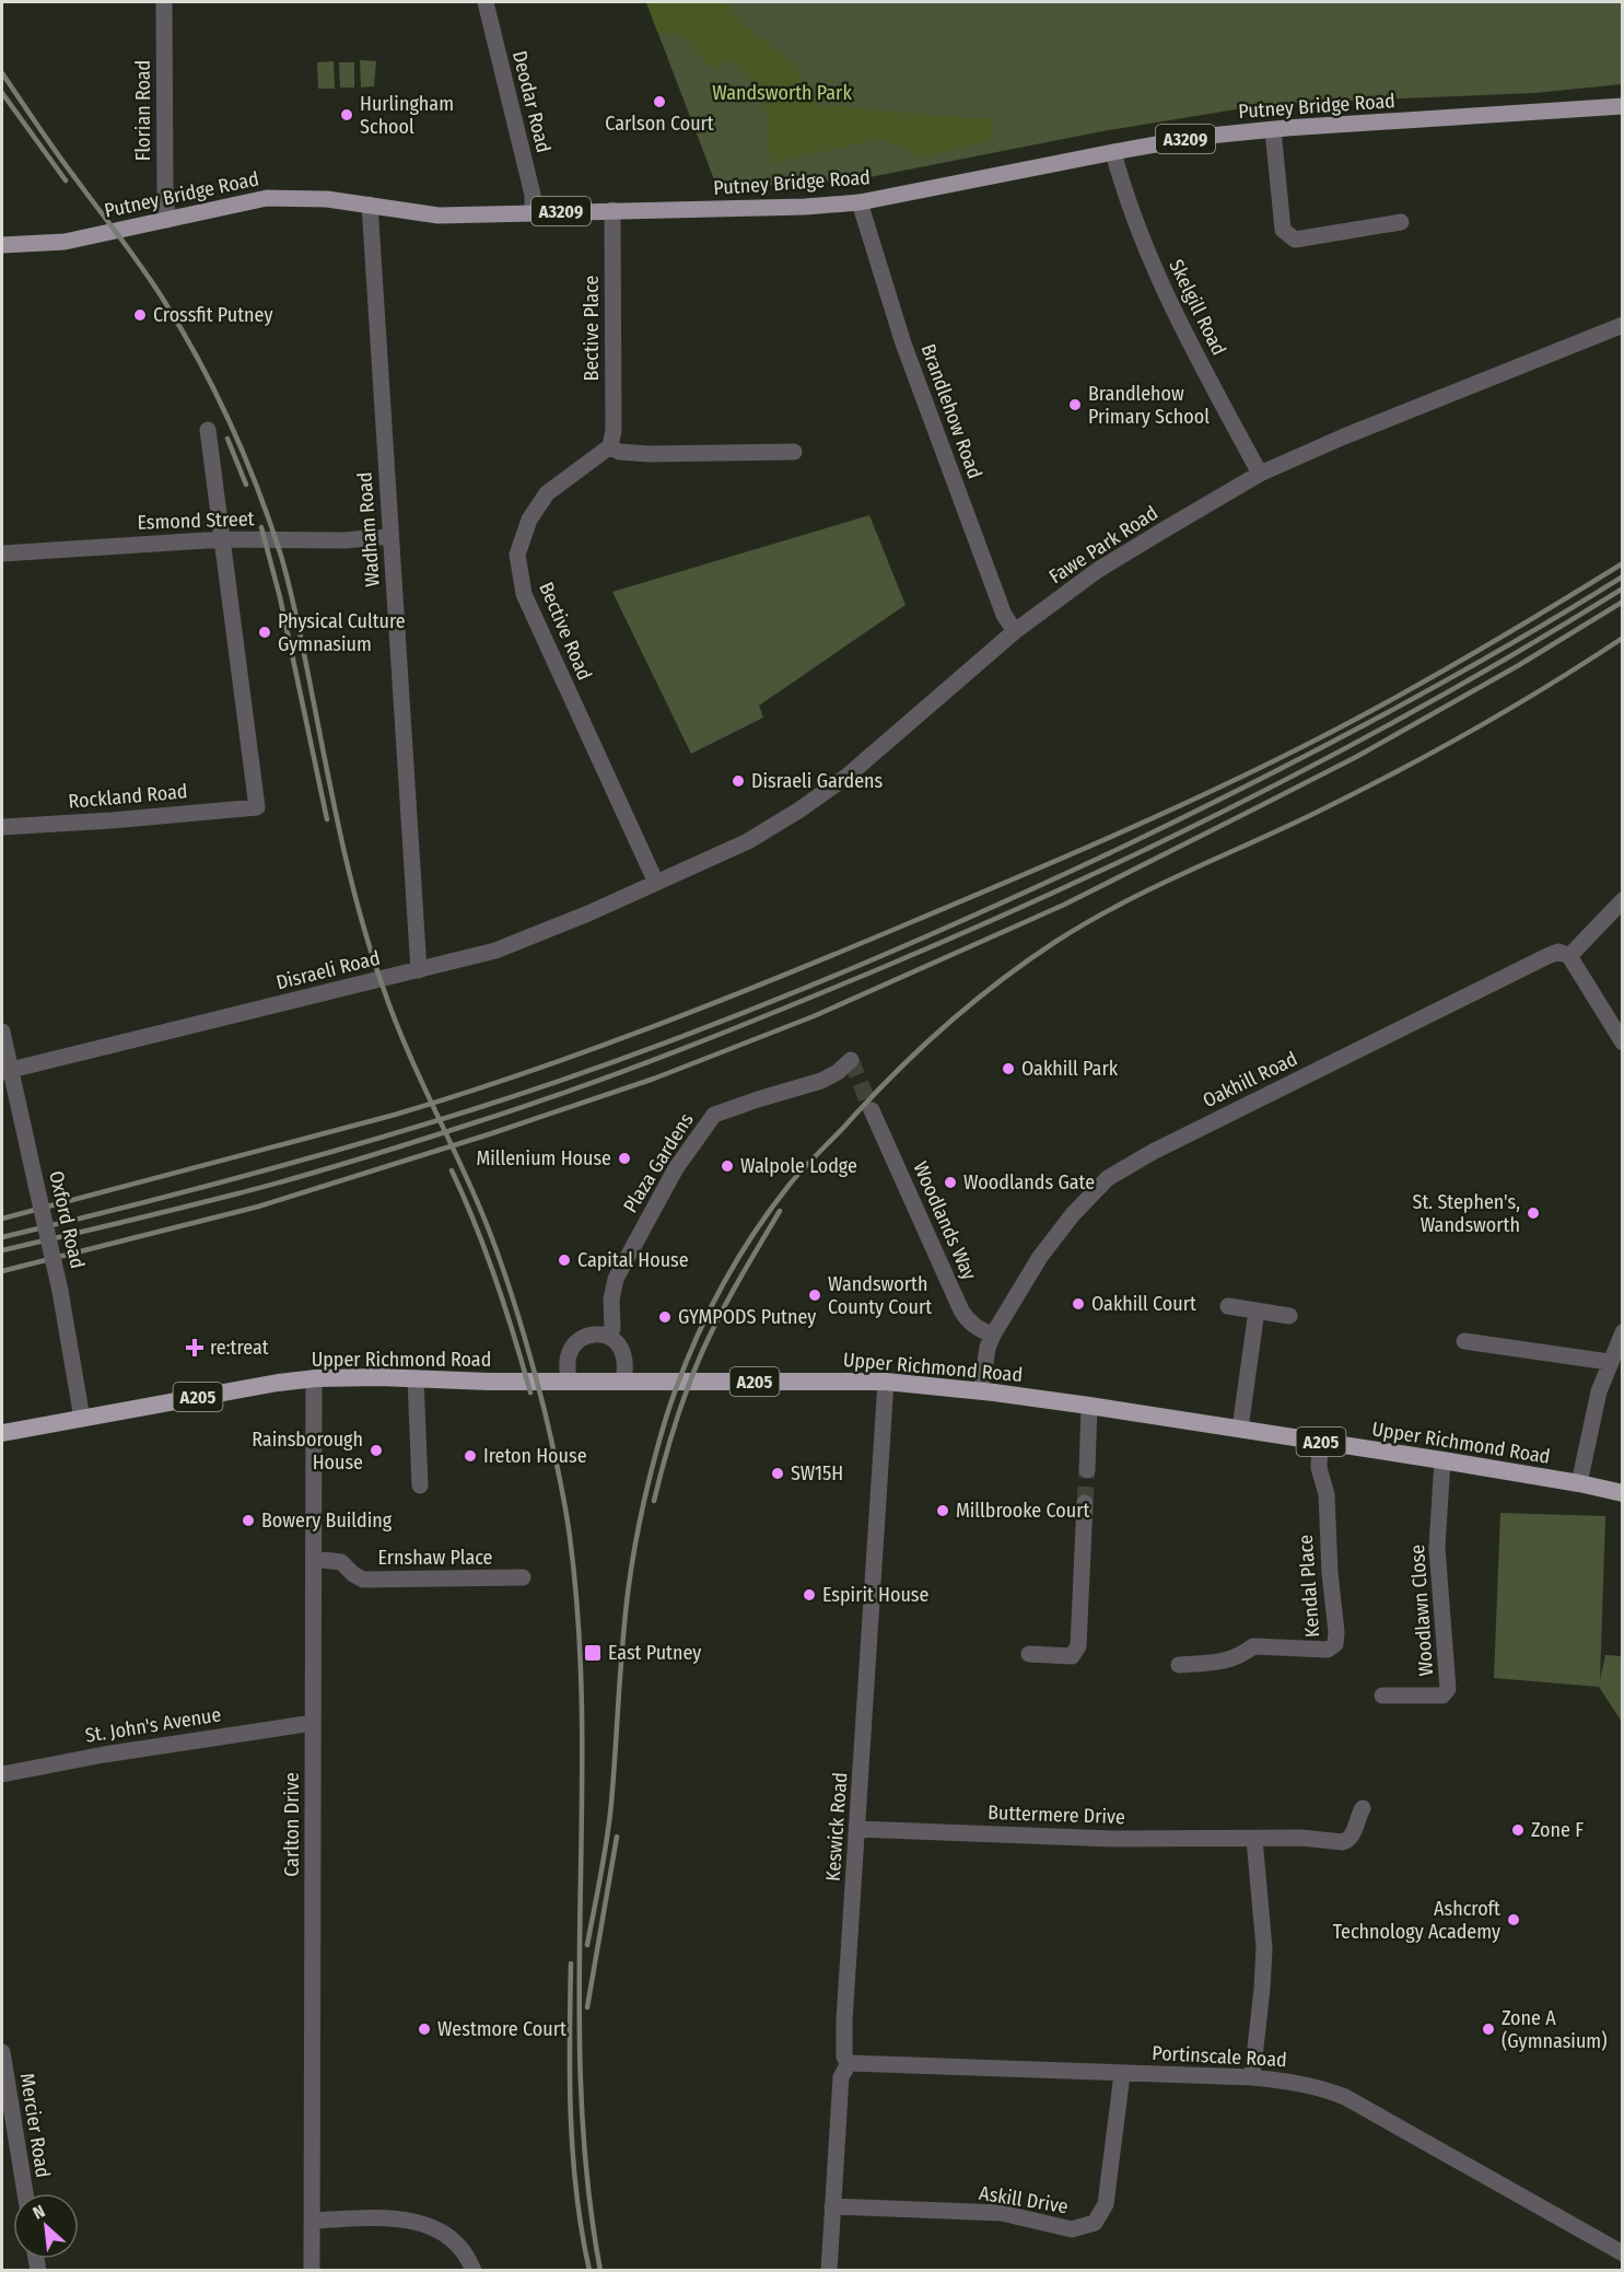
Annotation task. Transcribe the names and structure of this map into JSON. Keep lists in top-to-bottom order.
{
  "streets": {
    "highway": ["Upper Richmond Road", "A205"],
    "main road": ["Putney Bridge Road", "A3209"],
    "street": [
      "Deodar Road",
      "Florian Road",
      "Skelgill Road",
      "Bective Place",
      "Brandlehow Road",
      "Esmond Street",
      "Wadham Road",
      "Fawe Park Road",
      "Bective Road",
      "Rockland Road",
      "Disraeli Road",
      "Oakhill Road",
      "Plaza Gardens",
      "Oxford Road",
      "Woodlands Way",
      "Ernshaw Place",
      "Kendal Place",
      "Woodlawn Close",
      "St. John's Avenue",
      "Buttermere Drive",
      "Carlton Drive",
      "Keswick Road",
      "Portinscale Road",
      "Mercier Road",
      "Askill Drive"
    ]
  },
  "crossings": [
    ["Deodar Road", "Putney Bridge Road"],
    ["Putney Bridge Road", "Florian Road"],
    ["Putney Bridge Road", "Skelgill Road"],
    ["Putney Bridge Road", "Bective Place"],
    ["Putney Bridge Road", "Brandlehow Road"],
    ["Putney Bridge Road", "Wadham Road"],
    ["Skelgill Road", "Fawe Park Road"],
    ["Bective Place", "Bective Road"],
    ["Brandlehow Road", "Fawe Park Road"],
    ["Esmond Street", "Wadham Road"],
    ["Esmond Street", "Rockland Road"],
    ["Wadham Road", "Disraeli Road"],
    ["Fawe Park Road", "Bective Road"],
    ["Fawe Park Road", "Disraeli Road"],
    ["Bective Road", "Disraeli Road"],
    ["Disraeli Road", "Oxford Road"],
    ["Oakhill Road", "Woodlands Way"],
    ["Oakhill Road", "Upper Richmond Road"],
    ["Plaza Gardens", "Upper Richmond Road"],
    ["Oxford Road", "Upper Richmond Road"],
    ["Upper Richmond Road", "Kendal Place"],
    ["Upper Richmond Road", "Woodlawn Close"],
    ["Upper Richmond Road", "Carlton Drive"],
    ["Upper Richmond Road", "Keswick Road"],
    ["Ernshaw Place", "Carlton Drive"],
    ["St. John's Avenue", "Carlton Drive"],
    ["Buttermere Drive", "Keswick Road"],
    ["Keswick Road", "Portinscale Road"],
    ["Keswick Road", "Askill Drive"],
    ["Portinscale Road", "Askill Drive"]
  ],
  "parks": ["Wandsworth Park"],
  "places": {
    "other": [
      "Carlson Court",
      "Hurlingham School",
      "Crossfit Putney",
      "Brandlehow Primary School",
      "Physical Culture Gymnasium",
      "Disraeli Gardens",
      "Oakhill Park",
      "Millenium House",
      "Walpole Lodge",
      "Woodlands Gate",
      "St. Stephen's, Wandsworth",
      "Capital House",
      "Wandsworth County Court",
      "Oakhill Court",
      "GYMPODS Putney",
      "Rainsborough House",
      "Ireton House",
      "SW15H",
      "Millbrooke Court",
      "Bowery Building",
      "Espirit House",
      "Zone F",
      "Ashcroft Technology Academy",
      "Westmore Court",
      "Zone A (Gymnasium)"
    ],
    "health": ["re:treat"],
    "transit": ["East Putney"]
  },
  "north": "top left"
}
